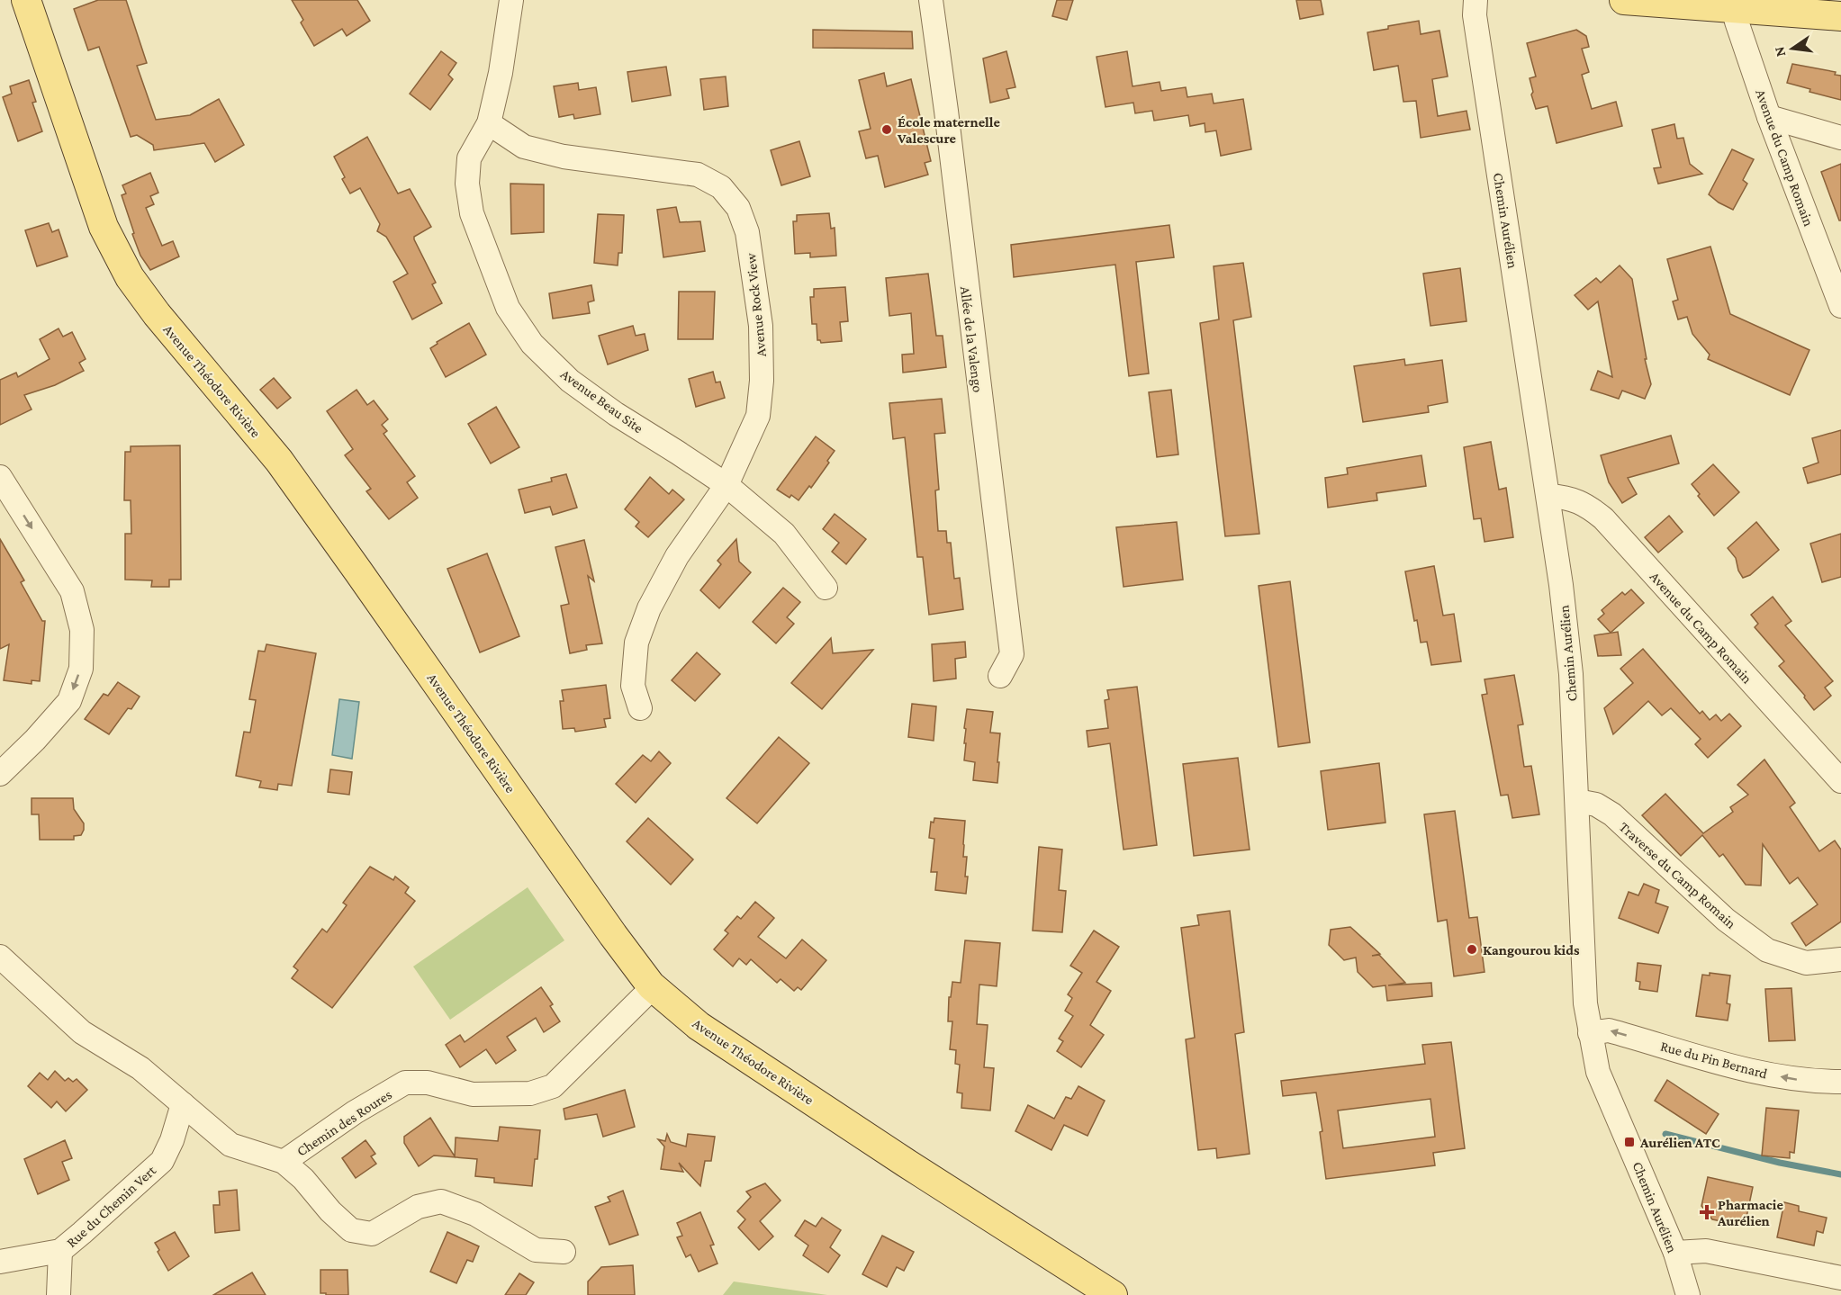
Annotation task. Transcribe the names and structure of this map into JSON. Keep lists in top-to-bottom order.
{
  "streets": {
    "main road": ["Avenue Théodore Rivière"],
    "street": [
      "Avenue du Camp Romain",
      "Chemin Aurélien",
      "Avenue Rock View",
      "Allée de la Valengo",
      "Avenue Beau Site",
      "Traverse du Camp Romain",
      "Rue du Pin Bernard",
      "Chemin des Roures",
      "Rue du Chemin Vert"
    ]
  },
  "crossings": [
    ["Avenue du Camp Romain", "Chemin Aurélien"],
    ["Chemin Aurélien", "Traverse du Camp Romain"],
    ["Chemin Aurélien", "Rue du Pin Bernard"],
    ["Avenue Rock View", "Avenue Beau Site"],
    ["Avenue Théodore Rivière", "Chemin des Roures"],
    ["Chemin des Roures", "Rue du Chemin Vert"]
  ],
  "places": {
    "other": ["École maternelle Valescure", "Kangourou kids"],
    "transit": ["Aurélien ATC"],
    "health": ["Pharmacie Aurélien"]
  },
  "north": "left"
}
